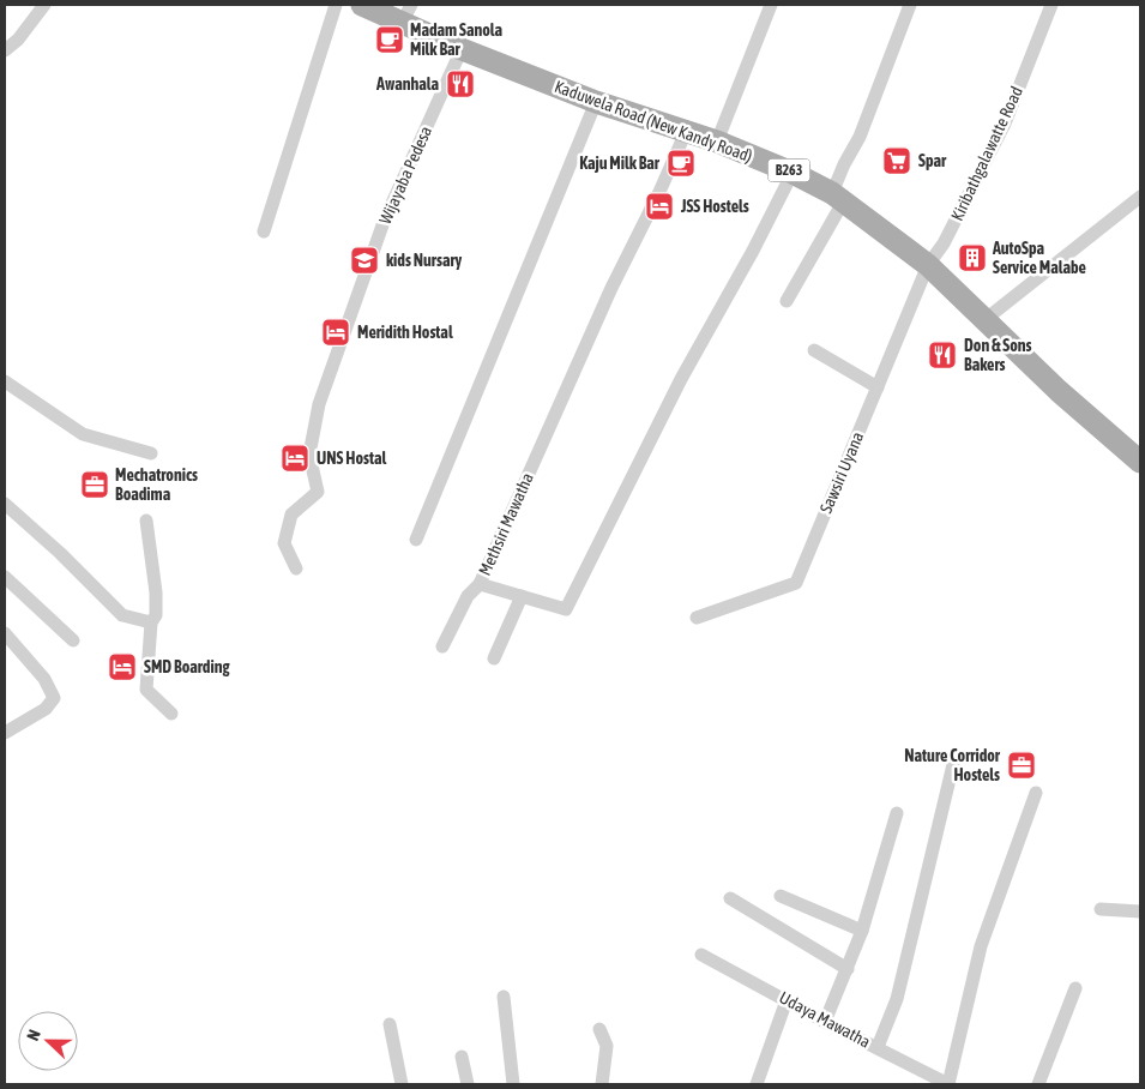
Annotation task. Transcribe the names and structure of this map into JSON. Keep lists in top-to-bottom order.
{
  "streets": {
    "main road": ["Kaduwela Road (New Kandy Road)", "B263"],
    "street": [
      "Kiribathgalawatte Road",
      "Wijayaba Pedesa",
      "Sawsiri Uyana",
      "Methsiri Mawatha",
      "Udaya Mawatha"
    ]
  },
  "crossings": [
    ["Kaduwela Road (New Kandy Road)", "Kiribathgalawatte Road"],
    ["Kaduwela Road (New Kandy Road)", "Wijayaba Pedesa"],
    ["Kaduwela Road (New Kandy Road)", "Sawsiri Uyana"],
    ["Kaduwela Road (New Kandy Road)", "Methsiri Mawatha"],
    ["Kiribathgalawatte Road", "Sawsiri Uyana"]
  ],
  "places": {
    "cafe": ["Madam Sanola Milk Bar", "Kaju Milk Bar"],
    "restaurant": ["Awanhala", "Don & Sons Bakers"],
    "supermarket": ["Spar"],
    "hotel": [
      "JSS Hostels",
      "Meridith Hostal",
      "UNS Hostal",
      "SMD Boarding"
    ],
    "building": ["AutoSpa Service Malabe"],
    "school or university": ["kids Nursary"],
    "office": ["Mechatronics Boadima", "Nature Corridor Hostels"]
  },
  "north": "left"
}
